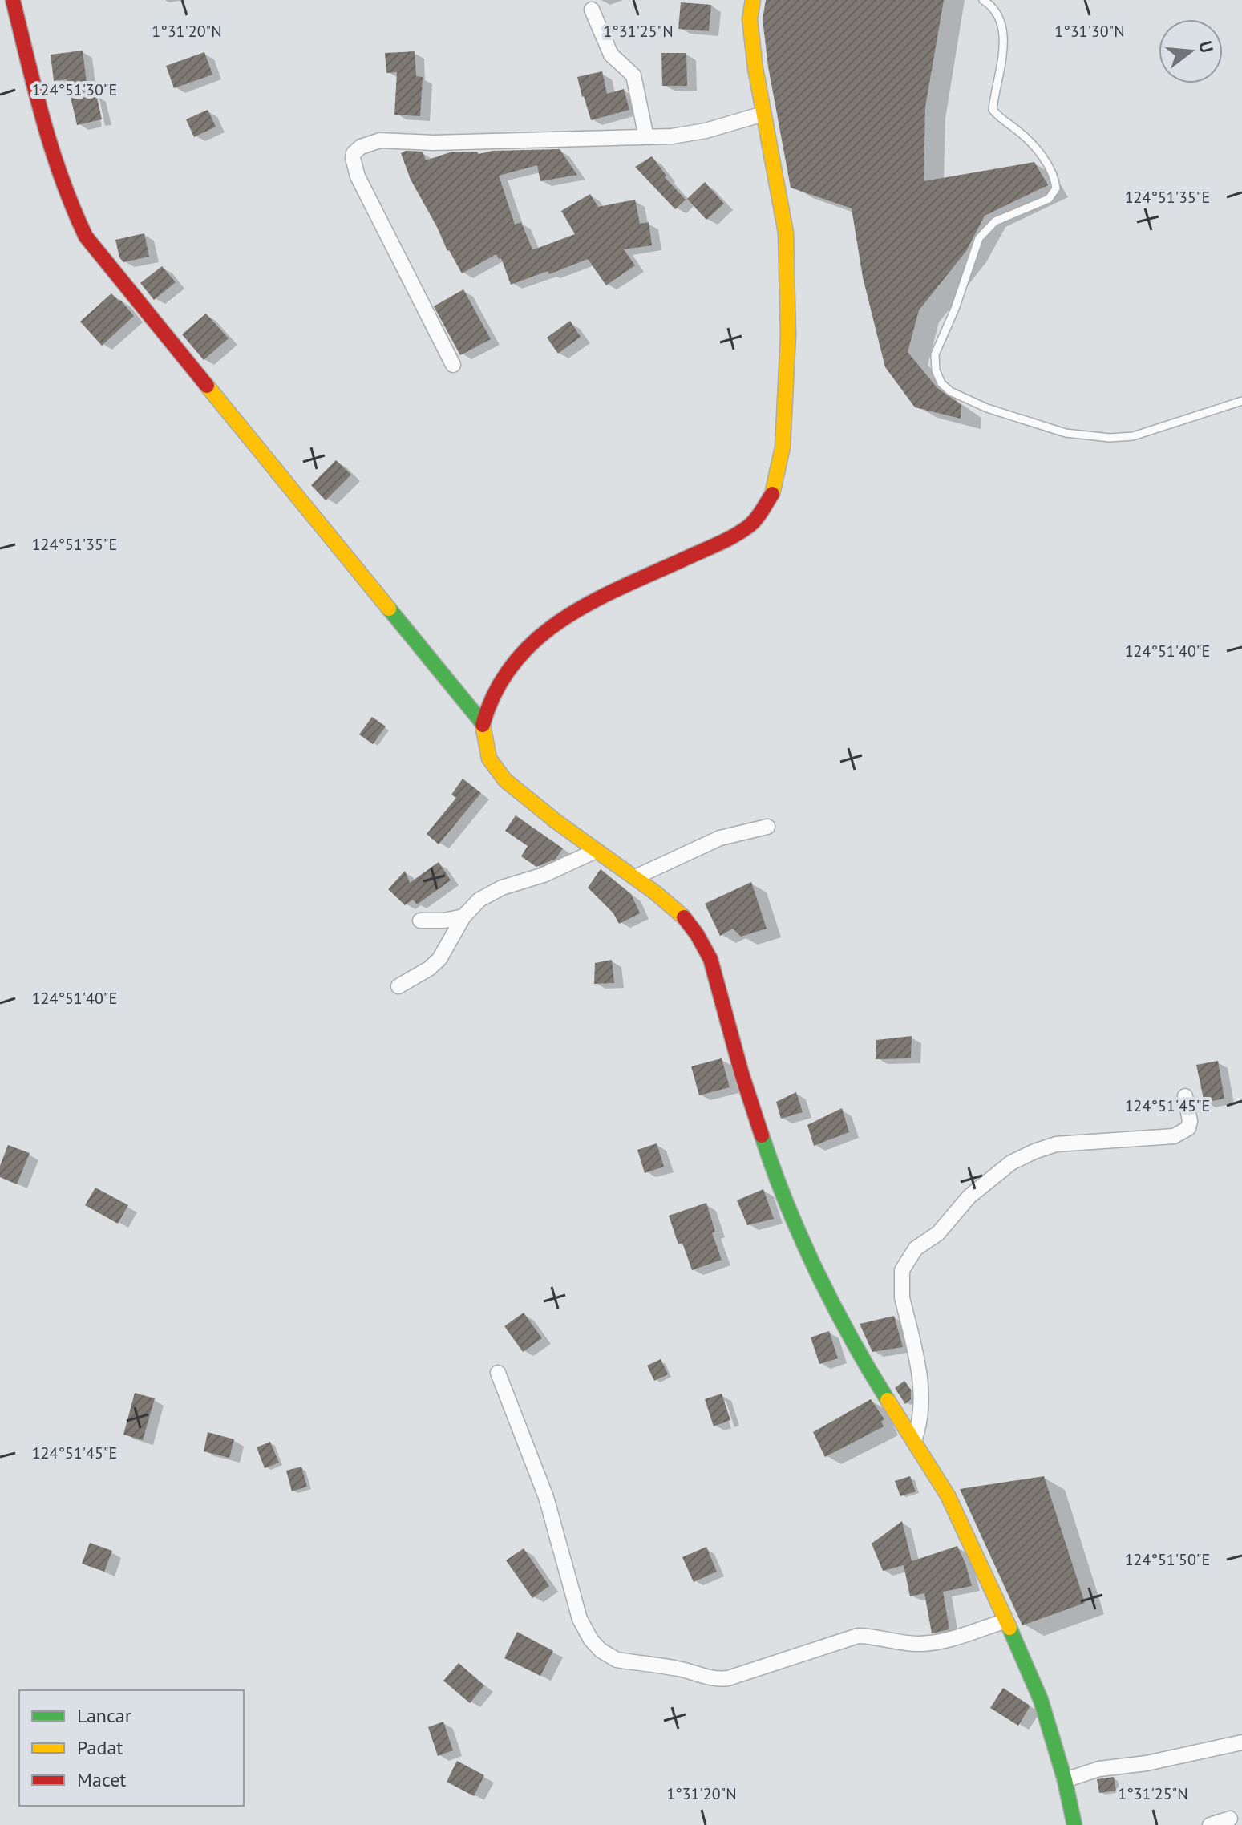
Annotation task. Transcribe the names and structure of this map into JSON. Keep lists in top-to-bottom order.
{
  "legend": ["Lancar", "Padat", "Macet"],
  "north": "right",
  "coordinates": [
    "1°31'20\"N",
    "1°31'25\"N",
    "1°31'30\"N",
    "124°51'30\"E",
    "124°51'35\"E",
    "124°51'40\"E",
    "124°51'45\"E",
    "124°51'50\"E"
  ]
}
